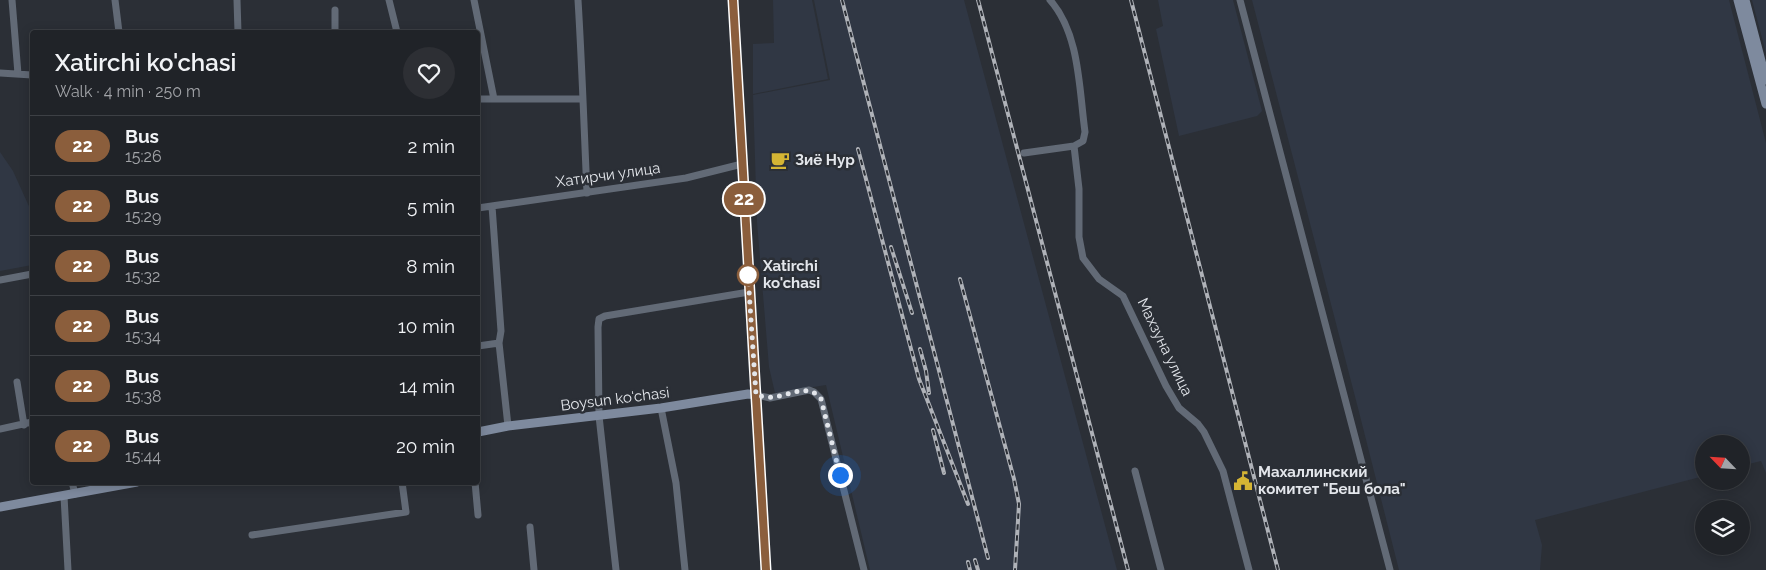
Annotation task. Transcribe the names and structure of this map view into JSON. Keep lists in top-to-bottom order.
{
  "streets": {
    "main road": ["Boysun ko'chasi"],
    "street": ["Хатирчи улица", "Махзуна улица"]
  },
  "places": {
    "cafe": ["Зиё Нур"],
    "other": ["Xatirchi ko'chasi"],
    "public building": ["Махаллинский комитет \"Беш бола\""]
  },
  "lines": ["bus line 22"],
  "north": "top left",
  "page": {
    "on_map": "22",
    "heading": ["Xatirchi ko'chasi", "Walk · 4 min · 250 m"],
    "list": [
      {
        "mark": "22",
        "name": "Bus",
        "note": "15:26",
        "value": "2 min"
      },
      {
        "mark": "22",
        "name": "Bus",
        "note": "15:29",
        "value": "5 min"
      },
      {
        "mark": "22",
        "name": "Bus",
        "note": "15:32",
        "value": "8 min"
      },
      {
        "mark": "22",
        "name": "Bus",
        "note": "15:34",
        "value": "10 min"
      },
      {
        "mark": "22",
        "name": "Bus",
        "note": "15:38",
        "value": "14 min"
      },
      {
        "mark": "22",
        "name": "Bus",
        "note": "15:44",
        "value": "20 min"
      }
    ]
  }
}
